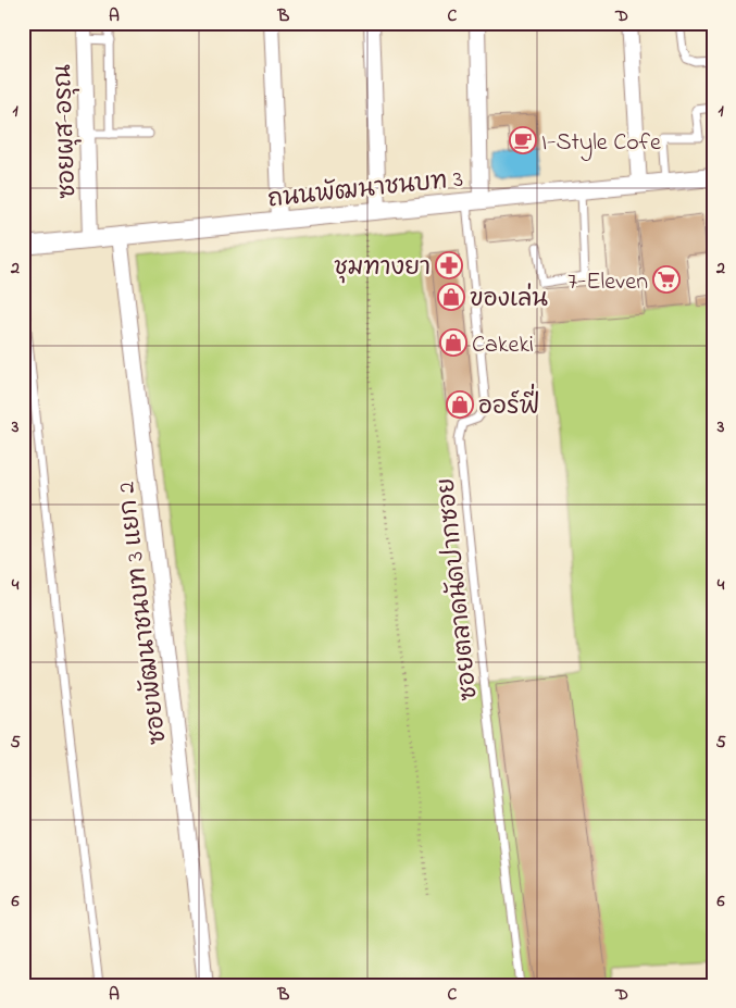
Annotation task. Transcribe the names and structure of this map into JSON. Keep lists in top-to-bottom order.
{
  "streets": {
    "street": ["ซอยผุส-อรุณ", "ถนนพัฒนาชนบท 3", "ซอยพัฒนาชนบท 3 แยก 2"],
    "lane": ["ซอยตลาดนัดปากซอย"]
  },
  "crossings": [
    ["ซอยผุส-อรุณ", "ถนนพัฒนาชนบท 3"],
    ["ถนนพัฒนาชนบท 3", "ซอยตลาดนัดปากซอย"],
    ["ถนนพัฒนาชนบท 3", "ซอยพัฒนาชนบท 3 แยก 2"]
  ],
  "places": {
    "cafe": ["I-Style Cofe"],
    "pharmacy": ["ชุมทางยา"],
    "supermarket": ["7-Eleven"],
    "shop": ["ของเล่น", "Cakeki", "ออร์ฟี่"]
  },
  "grid": {
    "columns": [
      "A",
      "B",
      "C",
      "D"
    ],
    "rows": [
      "1",
      "2",
      "3",
      "4",
      "5",
      "6"
    ]
  }
}
